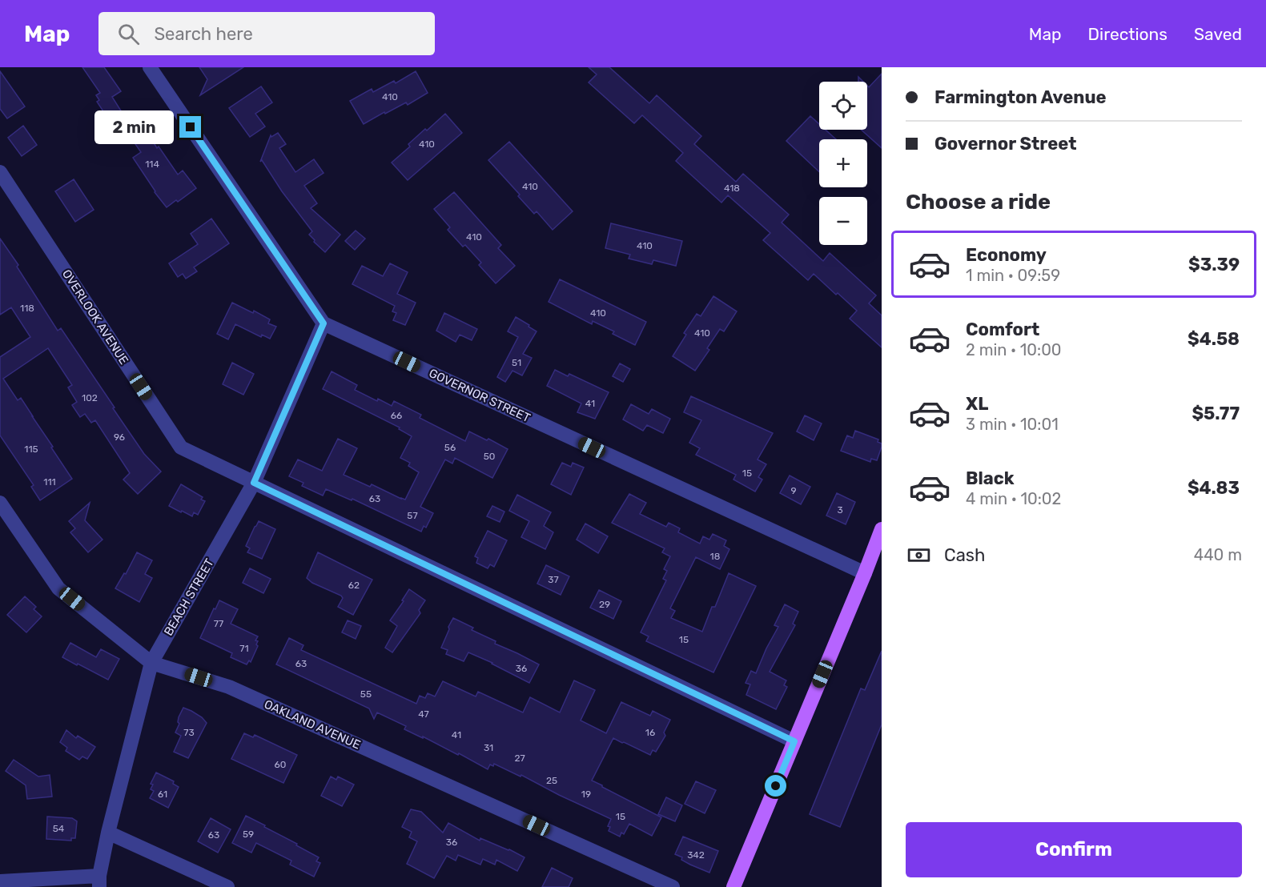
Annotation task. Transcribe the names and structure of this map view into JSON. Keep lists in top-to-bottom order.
{
  "streets": {
    "street": [
      "OVERLOOK AVENUE",
      "GOVERNOR STREET",
      "BEACH STREET",
      "OAKLAND AVENUE"
    ]
  },
  "crossings": [
    ["OVERLOOK AVENUE", "BEACH STREET"],
    ["GOVERNOR STREET", "BEACH STREET"],
    ["BEACH STREET", "OAKLAND AVENUE"]
  ],
  "house_numbers": [
    "410",
    "410",
    "114",
    "410",
    "418",
    "410",
    "410",
    "118",
    "410",
    "410",
    "51",
    "102",
    "41",
    "66",
    "96",
    "56",
    "115",
    "50",
    "15",
    "111",
    "9",
    "63",
    "3",
    "57",
    "18",
    "37",
    "62",
    "29",
    "77",
    "15",
    "71",
    "63",
    "36",
    "55",
    "47",
    "73",
    "16",
    "41",
    "31",
    "27",
    "60",
    "25",
    "61",
    "19",
    "15",
    "54",
    "59",
    "63",
    "36",
    "342"
  ],
  "page": {
    "header": "Map",
    "search": "Search here",
    "nav": ["Map", "Directions", "Saved"],
    "banner": ["Farmington Avenue", "Governor Street"],
    "map_buttons": ["+", "−"],
    "bubble": "2 min",
    "heading": "Choose a ride",
    "list": [
      {
        "name": "Economy",
        "note": "1 min · 09:59",
        "value": "$3.39"
      },
      {
        "name": "Comfort",
        "note": "2 min · 10:00",
        "value": "$4.58"
      },
      {
        "name": "XL",
        "note": "3 min · 10:01",
        "value": "$5.77"
      },
      {
        "name": "Black",
        "note": "4 min · 10:02",
        "value": "$4.83"
      }
    ],
    "pay": ["Cash", "440 m"],
    "buttons": "Confirm"
  }
}
